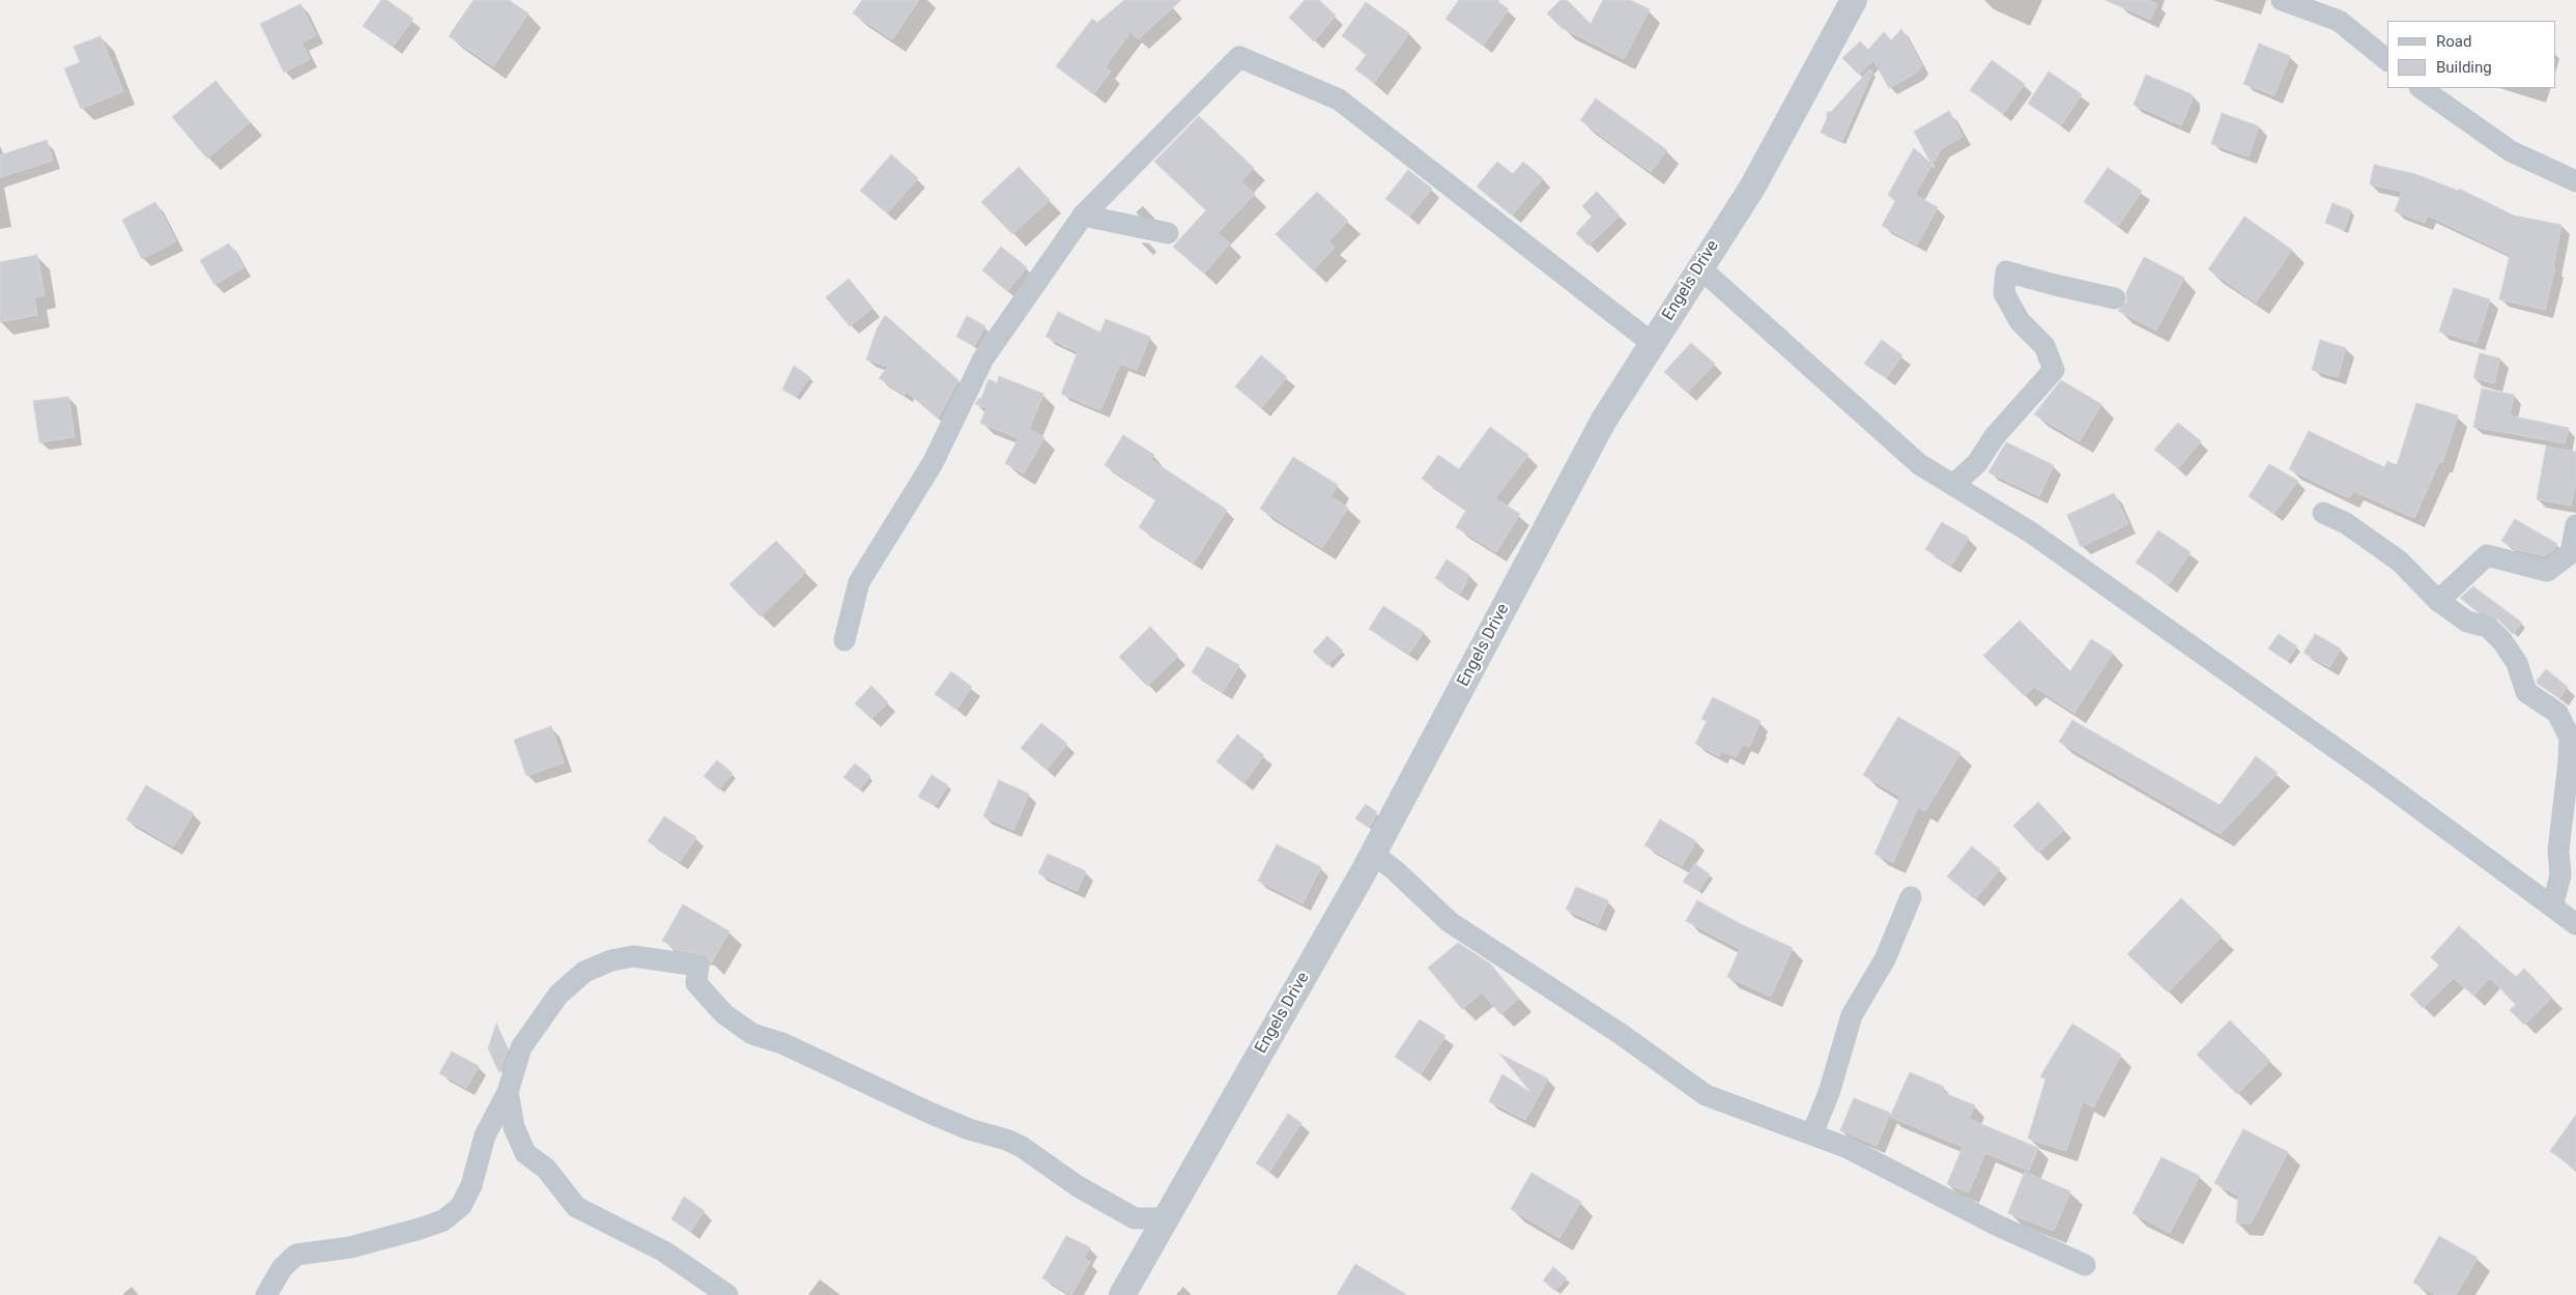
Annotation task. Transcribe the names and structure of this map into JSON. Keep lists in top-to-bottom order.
{
  "streets": {
    "street": ["Engels Drive"]
  },
  "legend": ["Road", "Building"]
}
